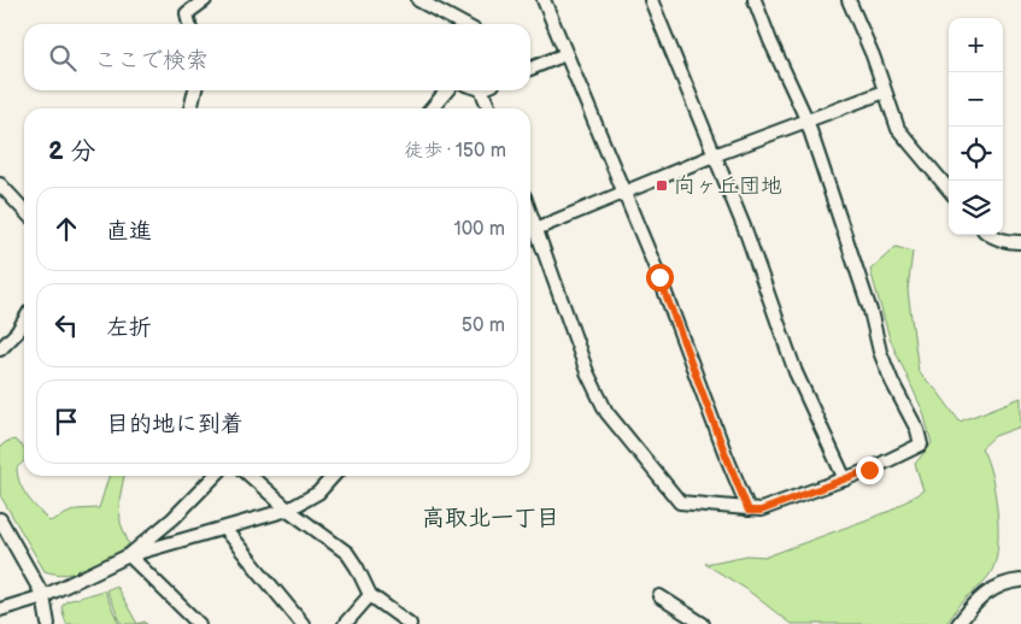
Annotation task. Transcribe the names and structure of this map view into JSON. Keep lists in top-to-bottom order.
{
  "districts": ["高取北一丁目"],
  "places": {
    "transit": ["向ヶ丘団地"]
  },
  "page": {
    "map_buttons": ["+", "−"],
    "search": "ここで検索",
    "heading": ["2 分", "徒歩 · 150 m"],
    "list": [
      ["直進", "100 m"],
      ["左折", "50 m"],
      "目的地に到着"
    ]
  }
}
